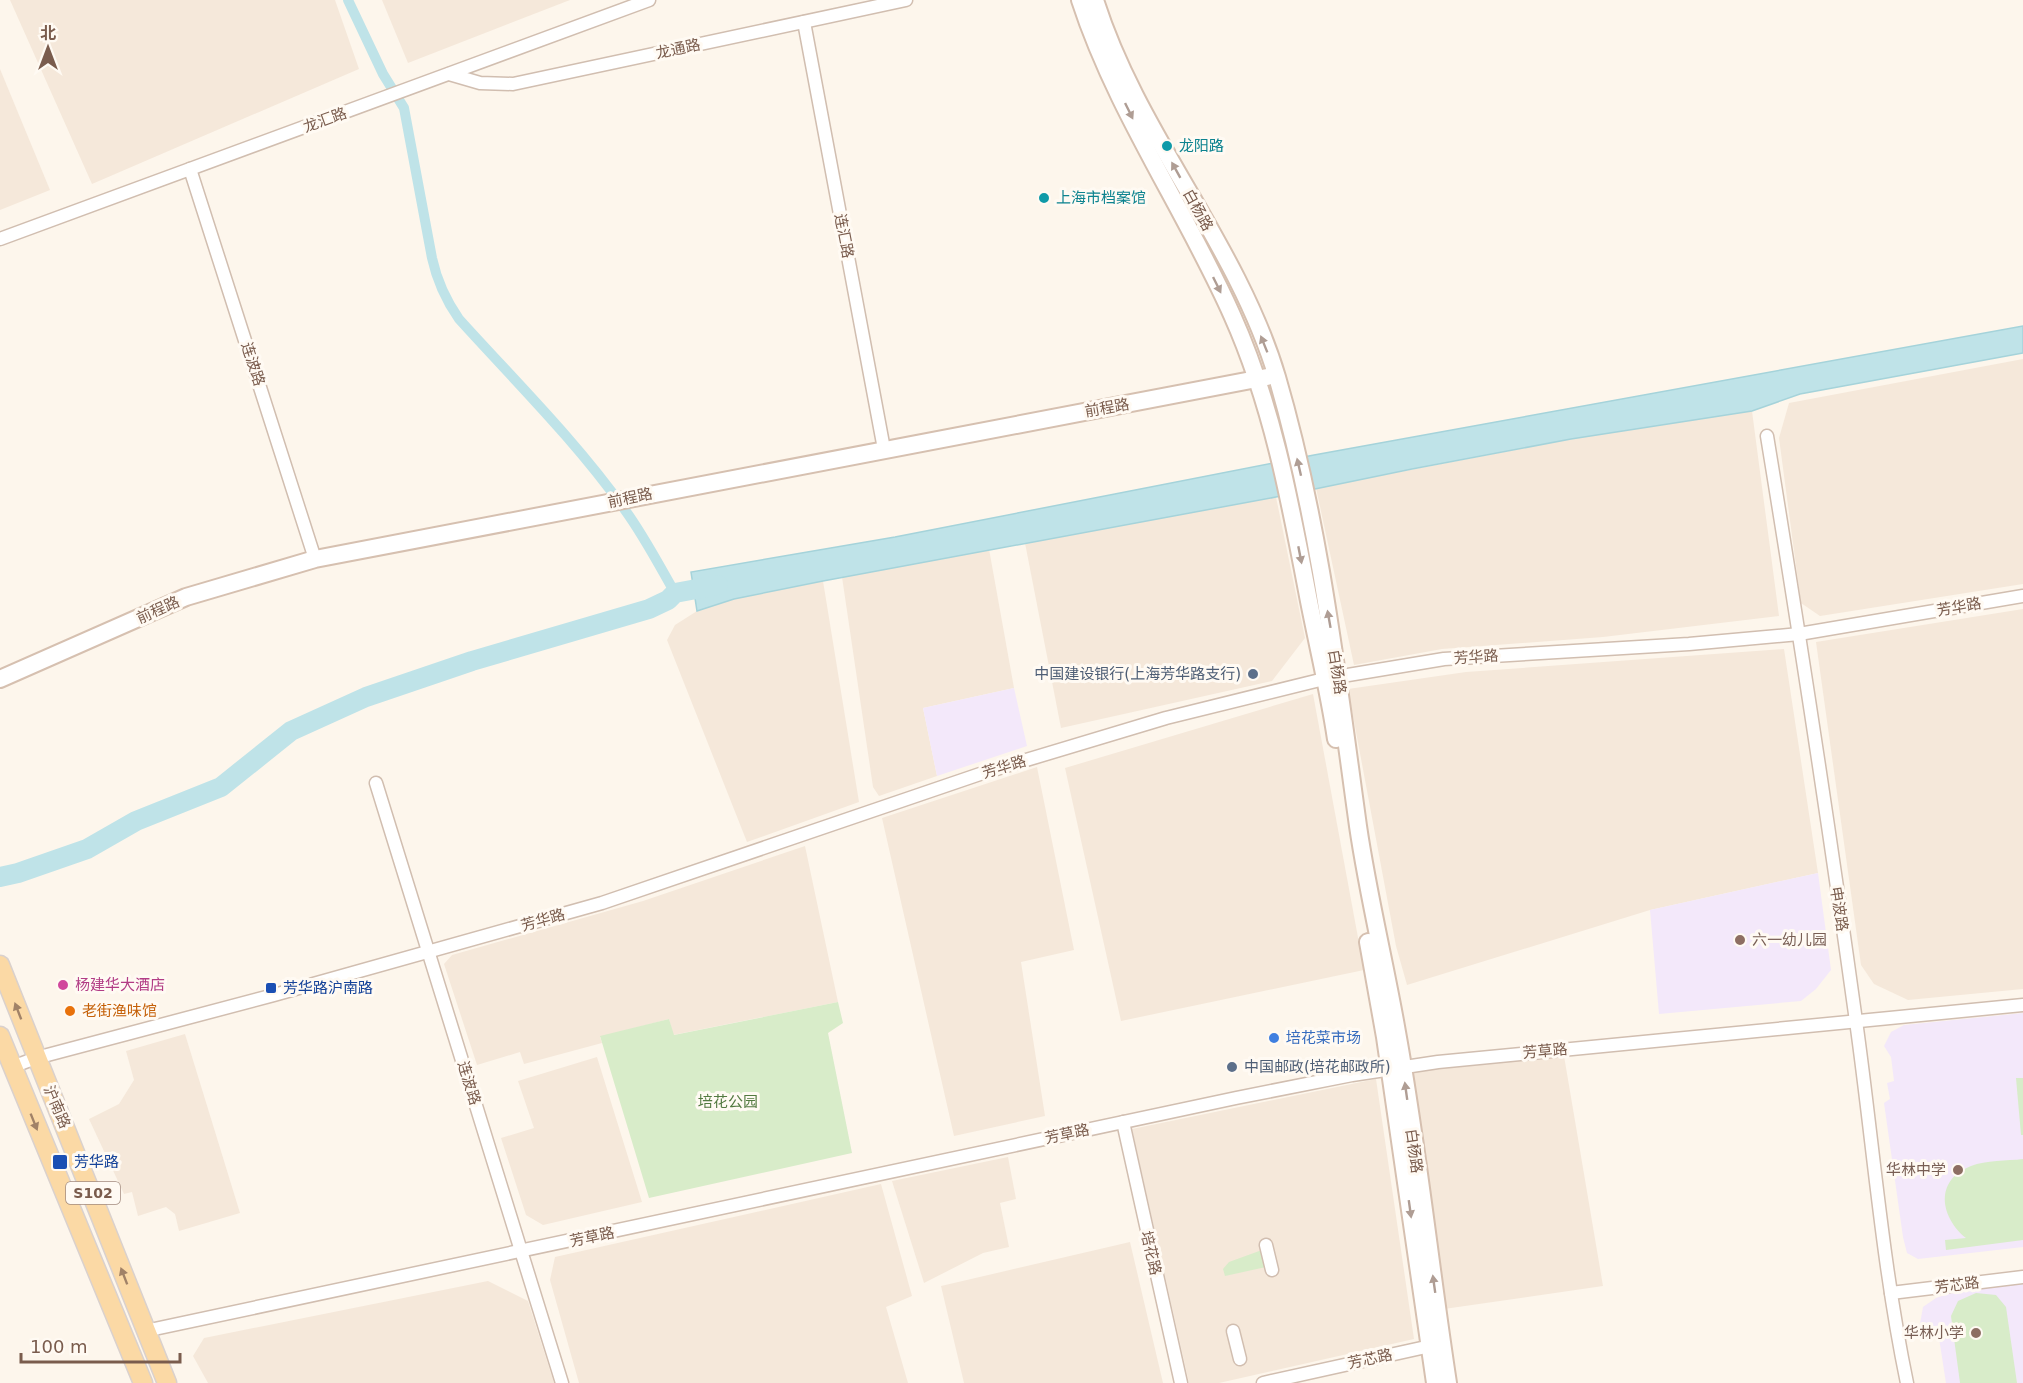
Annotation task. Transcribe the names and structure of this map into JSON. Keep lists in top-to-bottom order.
{
  "streets": {
    "main road": [
      "白杨路",
      "前程路",
      "芳草路",
      "沪南路",
      "S102"
    ],
    "street": [
      "龙通路",
      "龙汇路",
      "连汇路",
      "连波路",
      "芳华路",
      "申波路",
      "培花路",
      "芳芯路"
    ]
  },
  "crossings": [
    ["龙通路", "龙汇路"],
    ["龙通路", "连汇路"],
    ["龙汇路", "连波路"],
    ["白杨路", "前程路"],
    ["白杨路", "芳华路"],
    ["白杨路", "芳草路"],
    ["白杨路", "芳芯路"],
    ["连汇路", "前程路"],
    ["连波路", "前程路"],
    ["连波路", "芳华路"],
    ["连波路", "芳草路"],
    ["芳华路", "申波路"],
    ["芳华路", "沪南路"],
    ["申波路", "芳草路"],
    ["申波路", "芳芯路"],
    ["芳草路", "沪南路"],
    ["芳草路", "培花路"]
  ],
  "parks": ["培花公园"],
  "places": {
    "other": [
      "龙阳路",
      "上海市档案馆",
      "中国建设银行(上海芳华路支行)",
      "六一幼儿园",
      "杨建华大酒店",
      "老街渔味馆",
      "培花菜市场",
      "中国邮政(培花邮政所)",
      "华林中学",
      "华林小学"
    ],
    "transit": ["芳华路沪南路", "芳华路"]
  },
  "scale_bar": "100 m",
  "north": "top"
}
